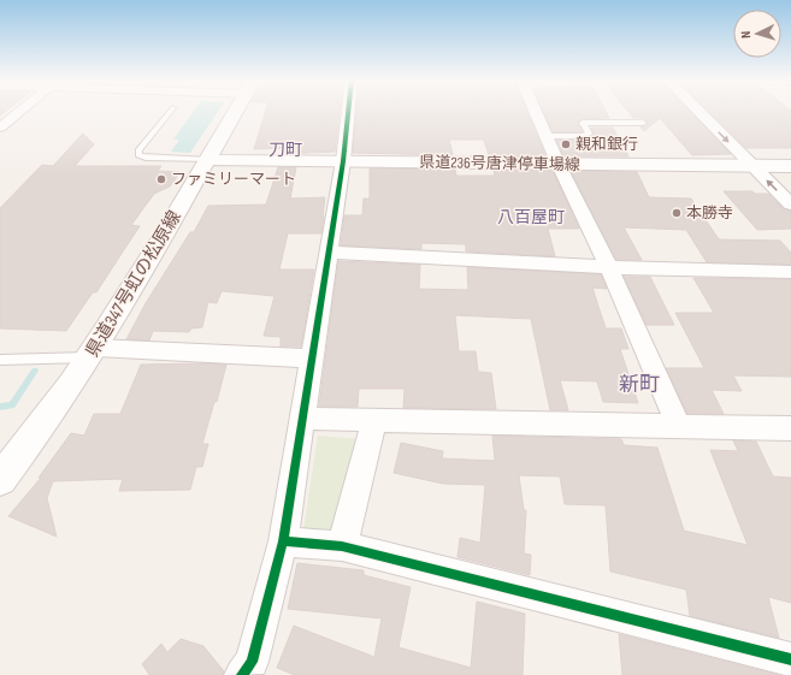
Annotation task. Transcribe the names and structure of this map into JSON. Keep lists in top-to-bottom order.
{
  "streets": {
    "main road": ["県道236号唐津停車場線", "県道347号虹の松原線"]
  },
  "crossings": [
    ["県道236号唐津停車場線", "県道347号虹の松原線"]
  ],
  "districts": ["刀町", "八百屋町", "新町"],
  "places": ["親和銀行", "ファミリーマート", "本勝寺"],
  "north": "left"
}
